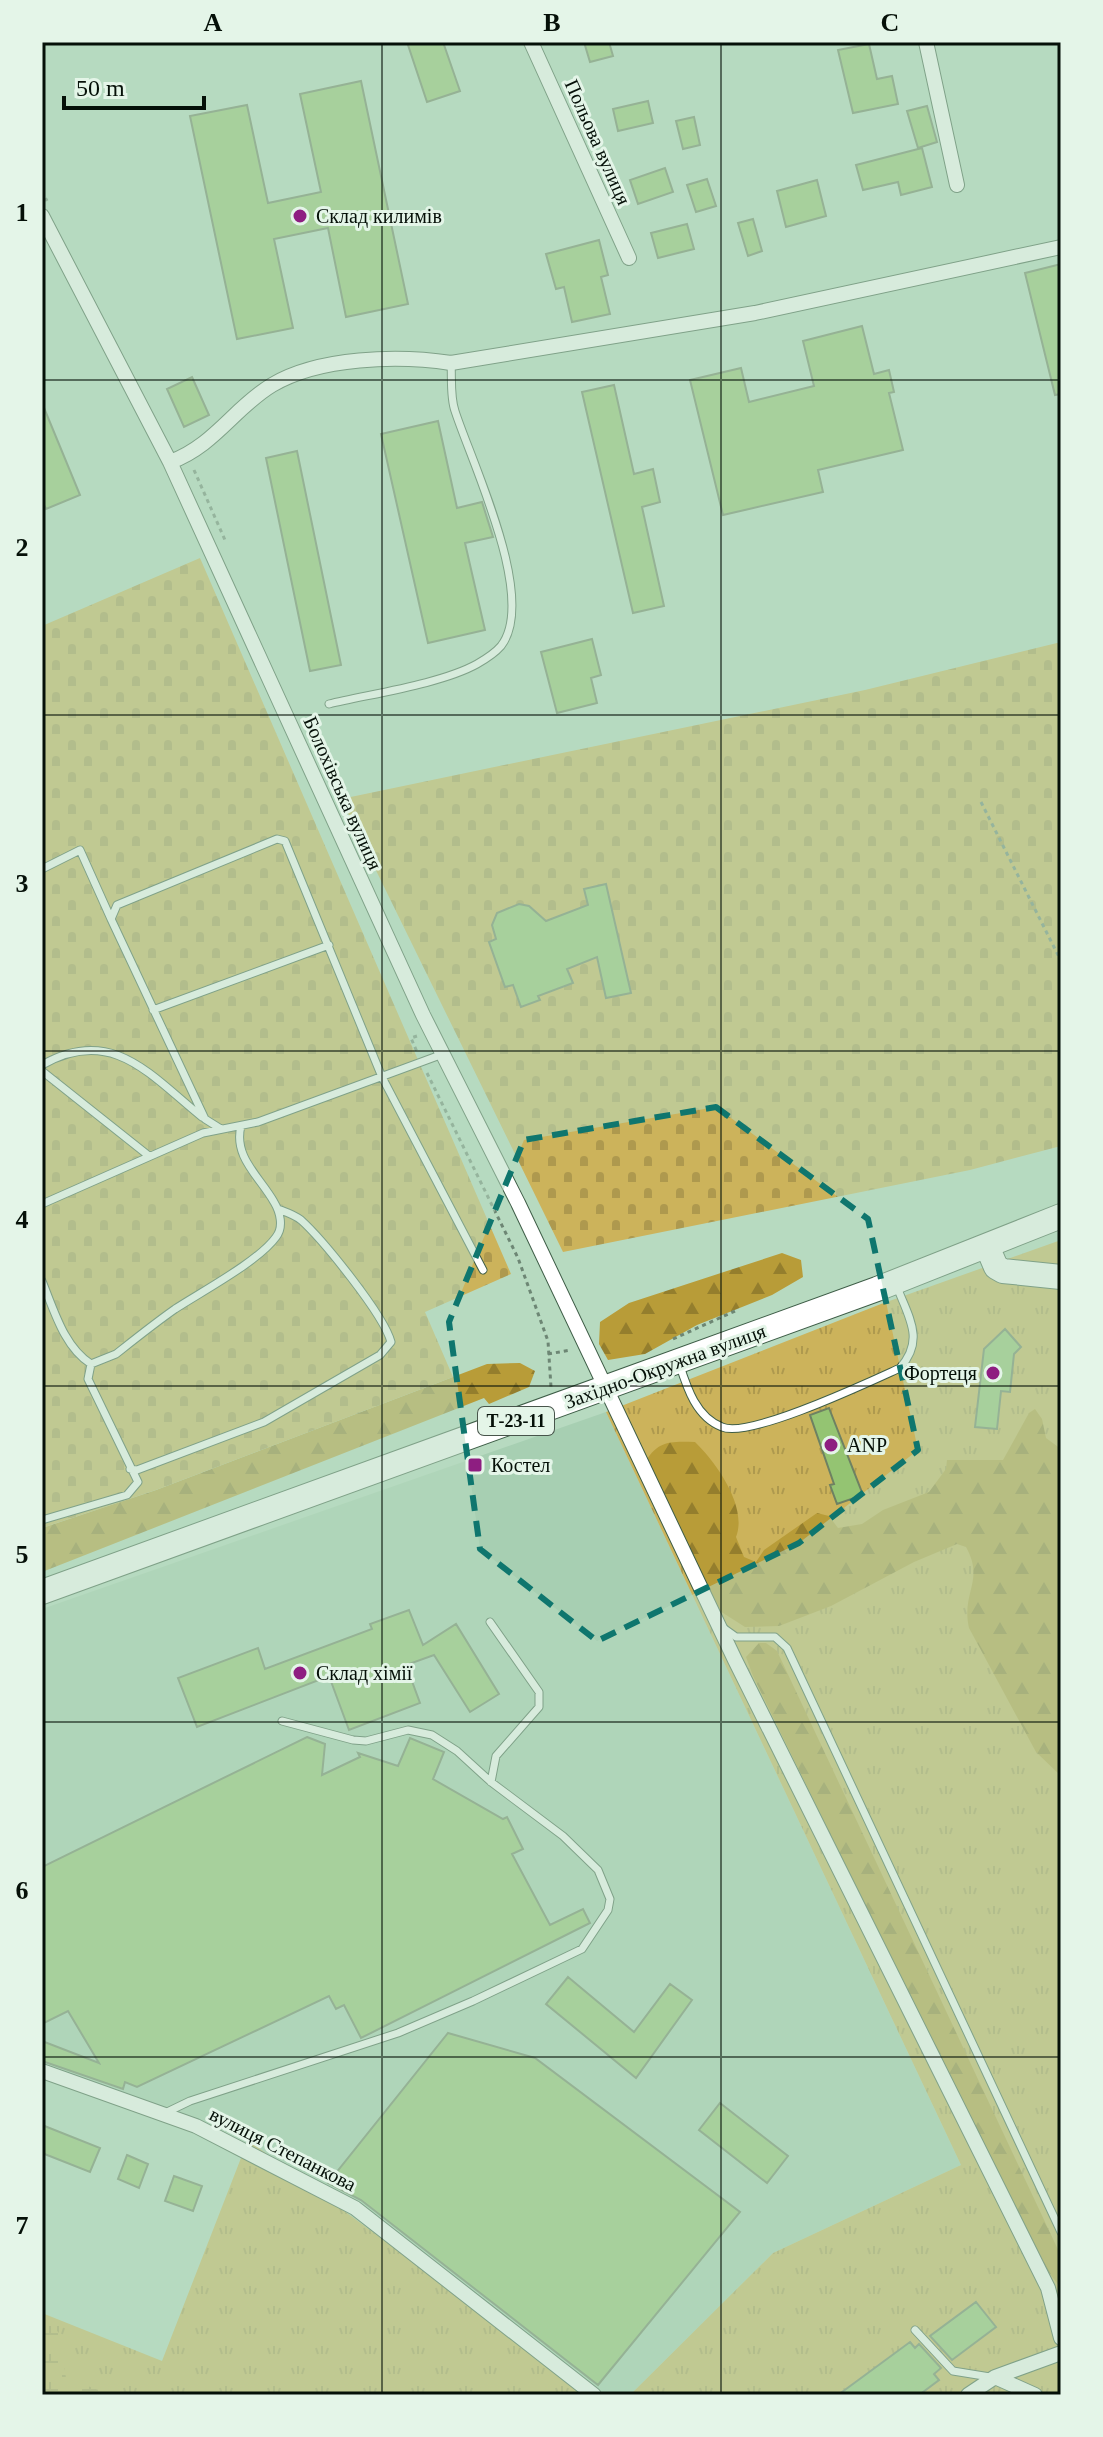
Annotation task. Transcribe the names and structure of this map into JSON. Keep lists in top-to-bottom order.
{
  "streets": {
    "main road": ["Західно-Окружна вулиця", "Т-23-11"],
    "street": ["Польова вулиця", "Болохівська вулиця", "вулиця Степанкова"]
  },
  "crossings": [
    ["Болохівська вулиця", "Західно-Окружна вулиця"]
  ],
  "places": {
    "other": [
      "Склад килимів",
      "Фортеця",
      "ANP",
      "Склад хімії"
    ],
    "transit": ["Костел"]
  },
  "scale_bar": "50 m",
  "grid": {
    "columns": ["A", "B", "C"],
    "rows": [
      "1",
      "2",
      "3",
      "4",
      "5",
      "6",
      "7"
    ]
  }
}
